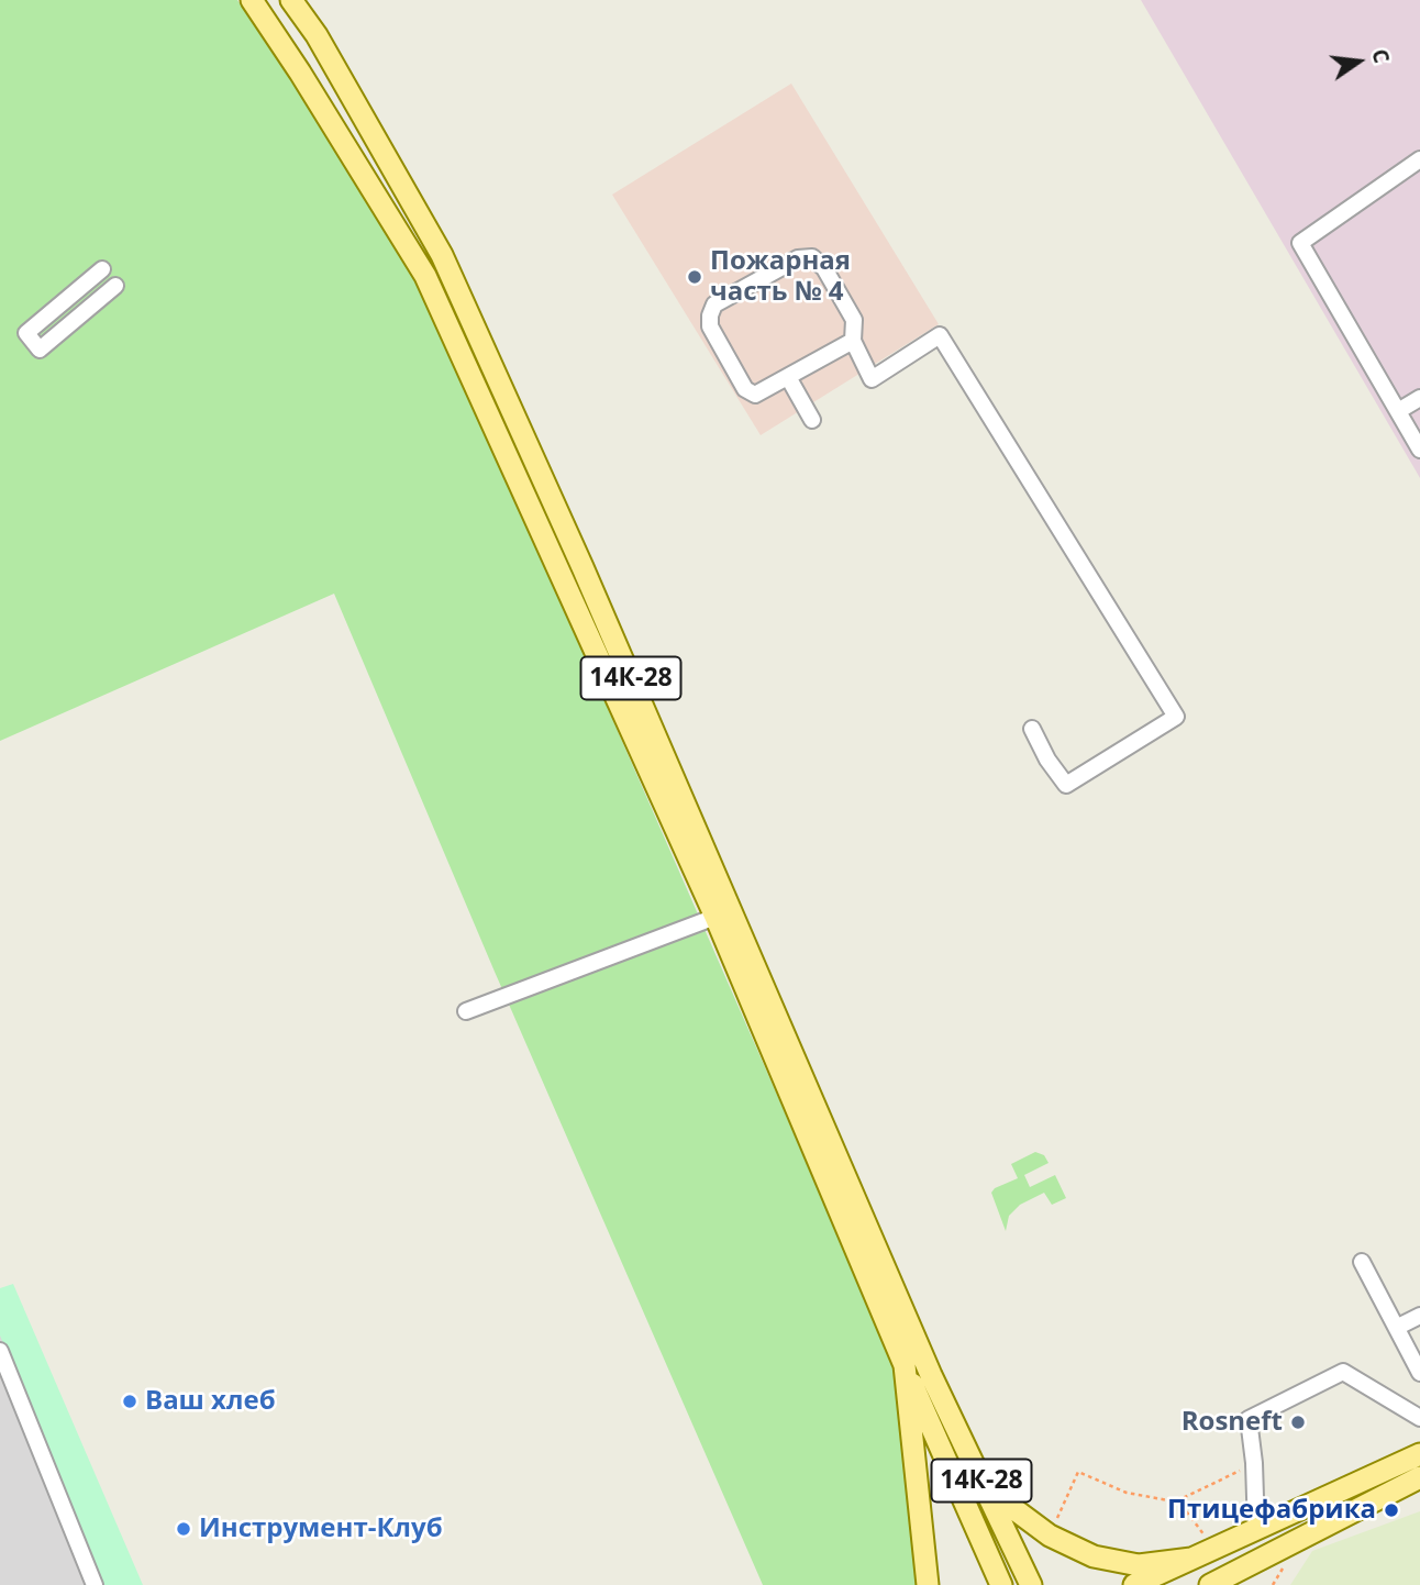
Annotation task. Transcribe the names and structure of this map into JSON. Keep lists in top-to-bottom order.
{
  "streets": {
    "main road": ["14К-28"]
  },
  "places": [
    "Пожарная часть № 4",
    "Ваш хлеб",
    "Rosneft",
    "Птицефабрика",
    "Инструмент-Клуб"
  ],
  "north": "right"
}
